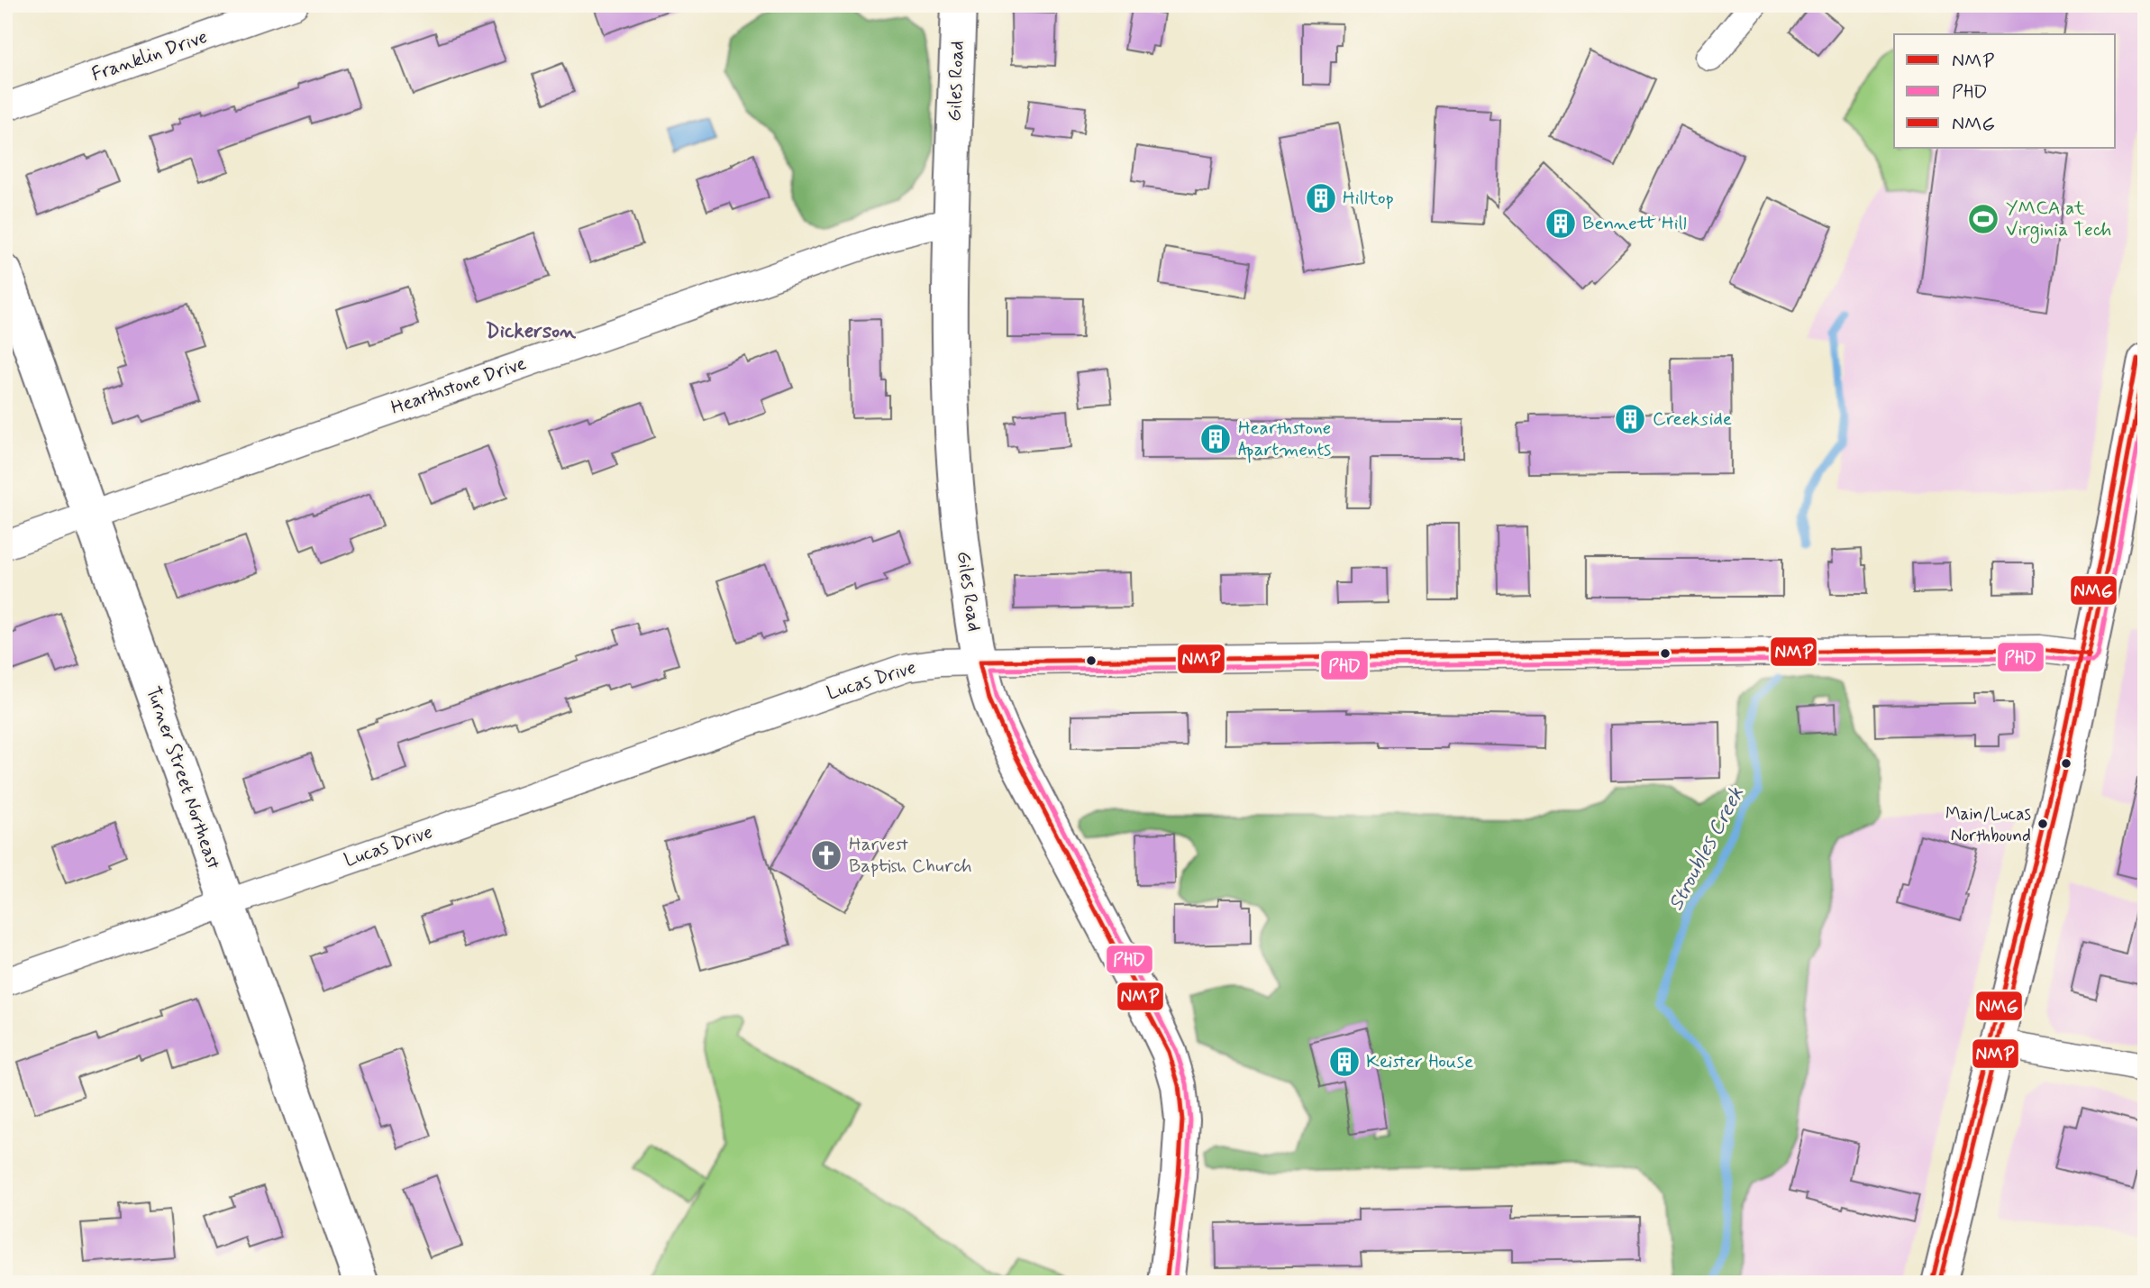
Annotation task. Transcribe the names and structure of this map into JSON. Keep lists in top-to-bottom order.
{
  "streets": {
    "street": [
      "Franklin Drive",
      "Giles Road",
      "Hearthstone Drive",
      "Lucas Drive",
      "Turner Street Northeast"
    ]
  },
  "crossings": [
    ["Giles Road", "Hearthstone Drive"],
    ["Giles Road", "Lucas Drive"],
    ["Hearthstone Drive", "Turner Street Northeast"],
    ["Lucas Drive", "Turner Street Northeast"]
  ],
  "districts": ["Dickerson"],
  "water": ["Stroubles Creek"],
  "places": {
    "building": [
      "Hilltop",
      "Bennett Hill",
      "Creekside",
      "Hearthstone Apartments",
      "Keister House"
    ],
    "sports": ["YMCA at Virginia Tech"],
    "other": ["Main/Lucas Northbound"],
    "church": ["Harvest Baptish Church"]
  },
  "lines": ["transit line NMG", "transit line NMP", "transit line PHD"],
  "legend": ["NMP", "PHD", "NMG"]
}
